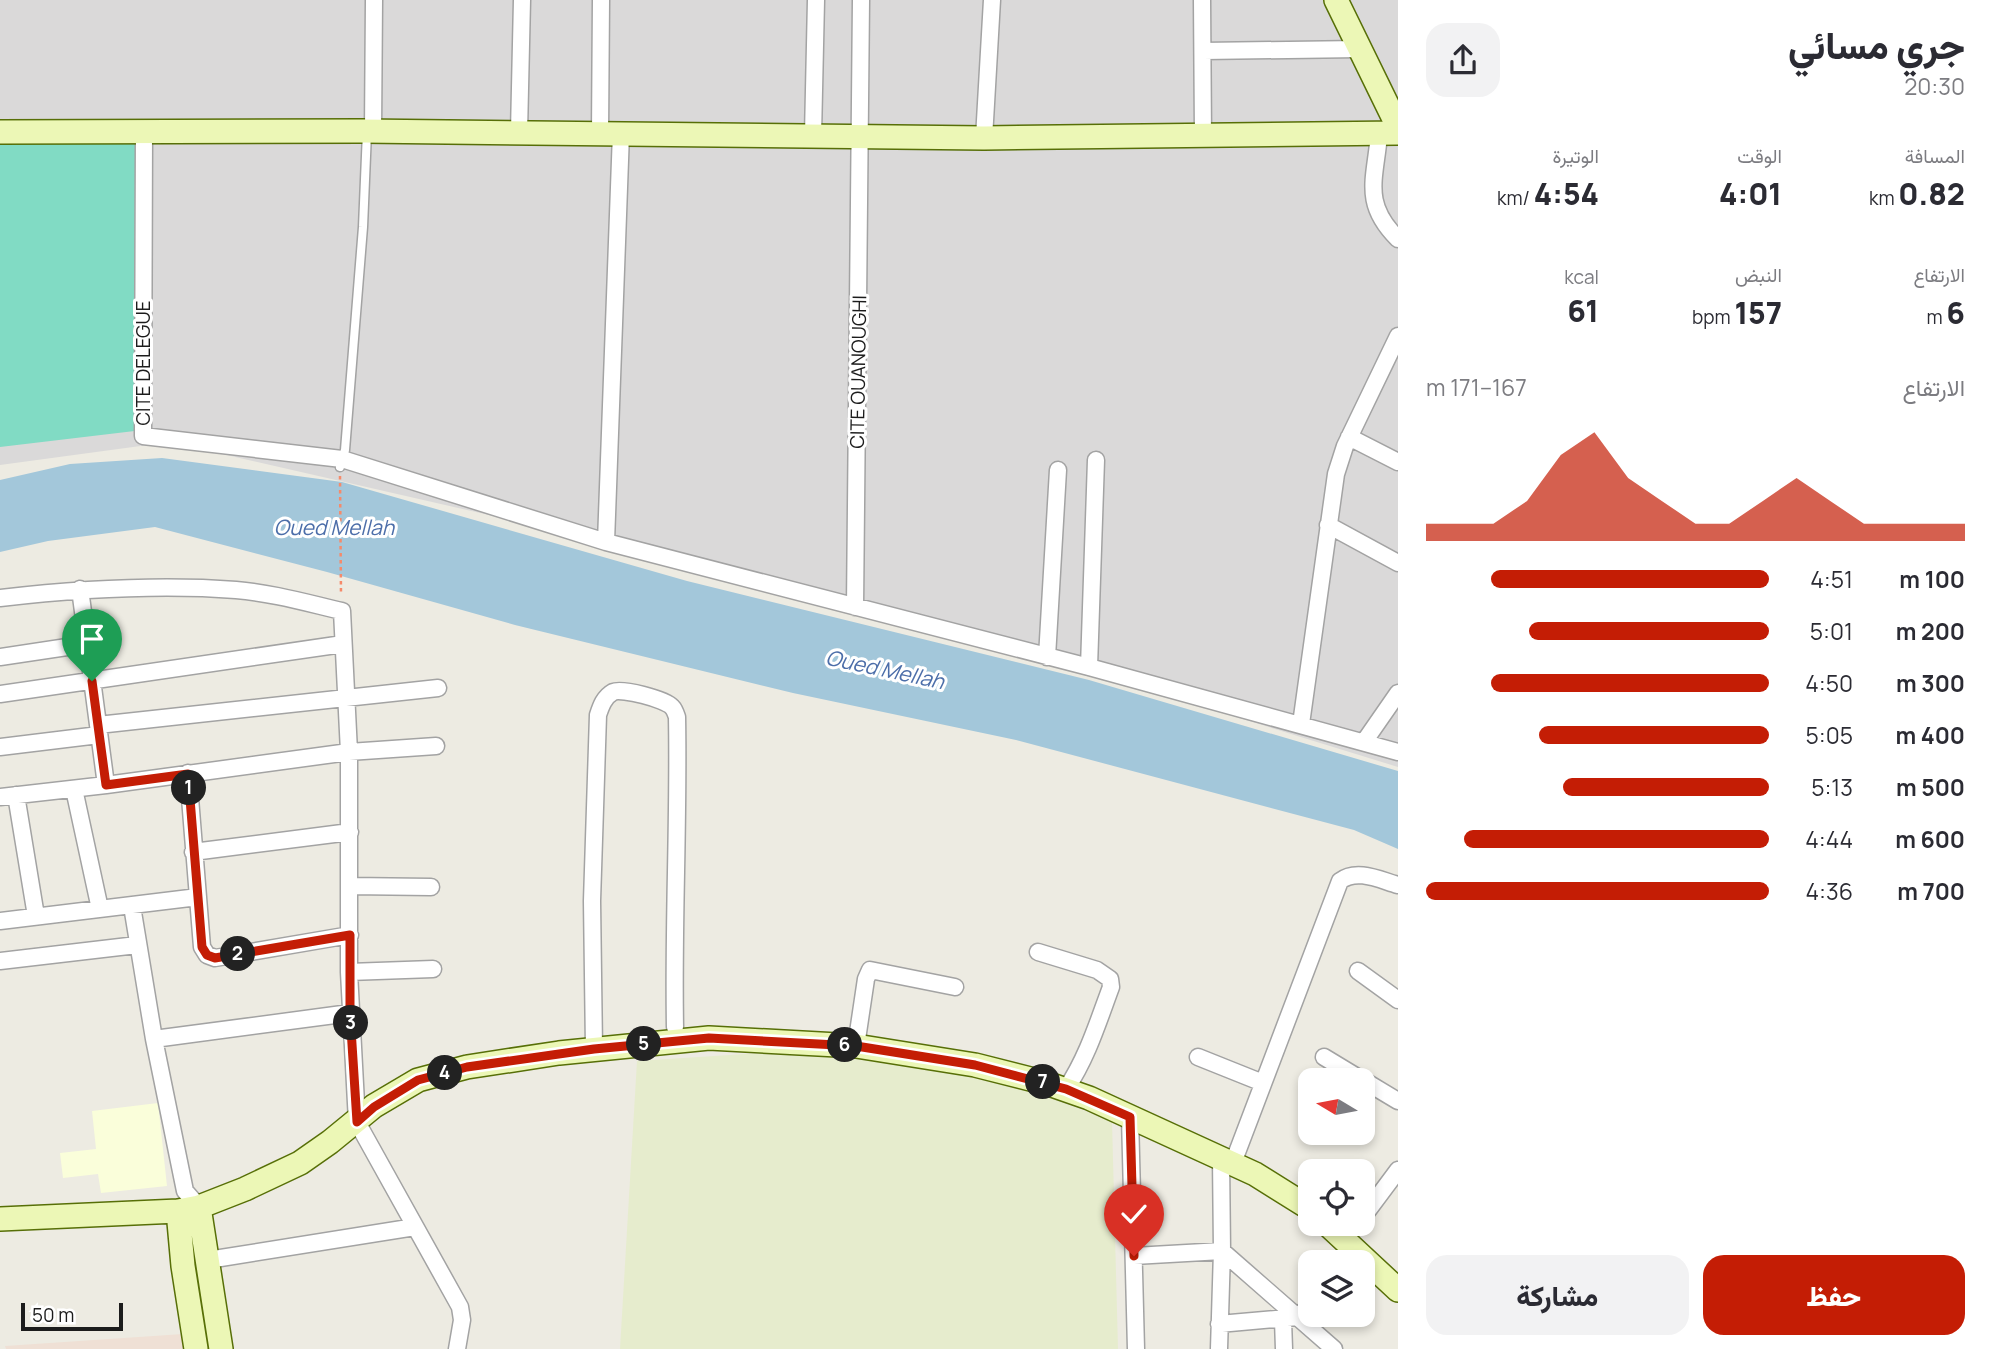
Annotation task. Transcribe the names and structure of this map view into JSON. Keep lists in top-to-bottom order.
{
  "streets": {
    "street": ["CITE DELEGUE", "CITE OUANOUGHI"]
  },
  "water": ["Oued Mellah"],
  "scale_bar": "50 m",
  "north": "left",
  "page": {
    "heading": ["جري مسائي", "20:30"],
    "stats": [
      ["المسافة", "0.82 km"],
      ["الوقت", "4:01"],
      ["الوتيرة", "4:54 /km"],
      ["الارتفاع", "6 m"],
      ["النبض", "157 bpm"],
      ["kcal", "61"]
    ],
    "chart": ["الارتفاع", "167–171 m"],
    "list": [
      {
        "name": "100 m",
        "note": "4:51"
      },
      {
        "name": "200 m",
        "note": "5:01"
      },
      {
        "name": "300 m",
        "note": "4:50"
      },
      {
        "name": "400 m",
        "note": "5:05"
      },
      {
        "name": "500 m",
        "note": "5:13"
      },
      {
        "name": "600 m",
        "note": "4:44"
      },
      {
        "name": "700 m",
        "note": "4:36"
      }
    ],
    "pins": [
      "1",
      "2",
      "3",
      "5",
      "6",
      "4",
      "7"
    ],
    "buttons": ["حفظ", "مشاركة"],
    "scale": "50 m"
  }
}
